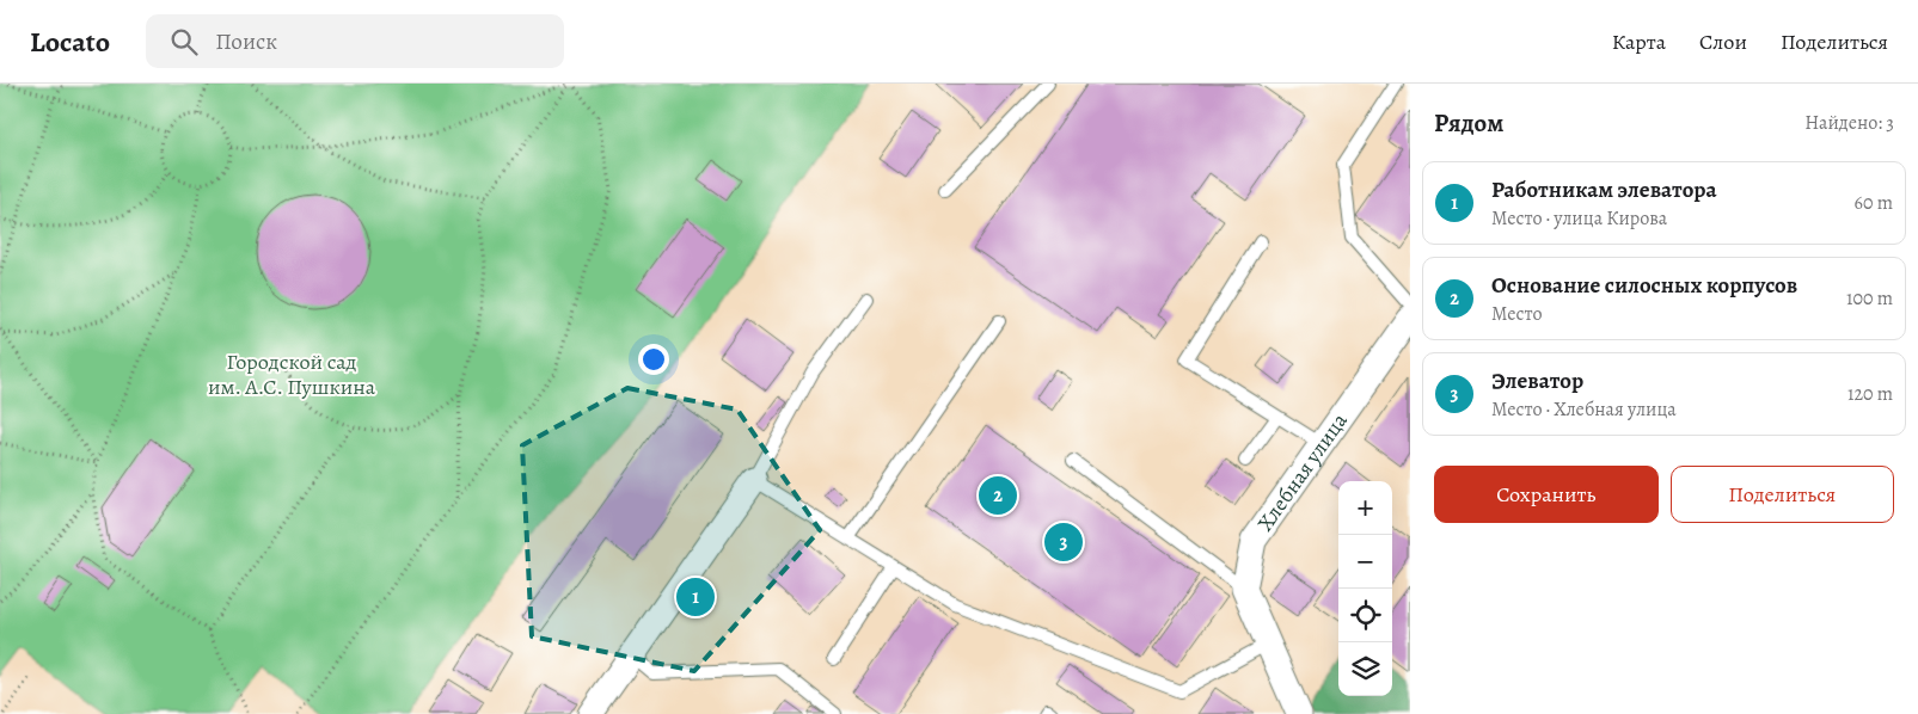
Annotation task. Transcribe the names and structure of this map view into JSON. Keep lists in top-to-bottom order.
{
  "streets": {
    "street": ["Хлебная улица"]
  },
  "parks": ["Городской сад им. А.С. Пушкина"],
  "page": {
    "header": "Locato",
    "search": "Поиск",
    "nav": ["Карта", "Слои", "Поделиться"],
    "heading": ["Рядом", "Найдено: 3"],
    "list": [
      {
        "mark": "1",
        "name": "Работникам элеватора",
        "note": "Место · улица Кирова",
        "value": "60 m"
      },
      {
        "mark": "2",
        "name": "Основание силосных корпусов",
        "note": "Место",
        "value": "100 m"
      },
      {
        "mark": "3",
        "name": "Элеватор",
        "note": "Место · Хлебная улица",
        "value": "120 m"
      }
    ],
    "buttons": ["Сохранить", "Поделиться"],
    "pins": ["2", "3", "1"],
    "map_buttons": ["+", "−"]
  }
}
